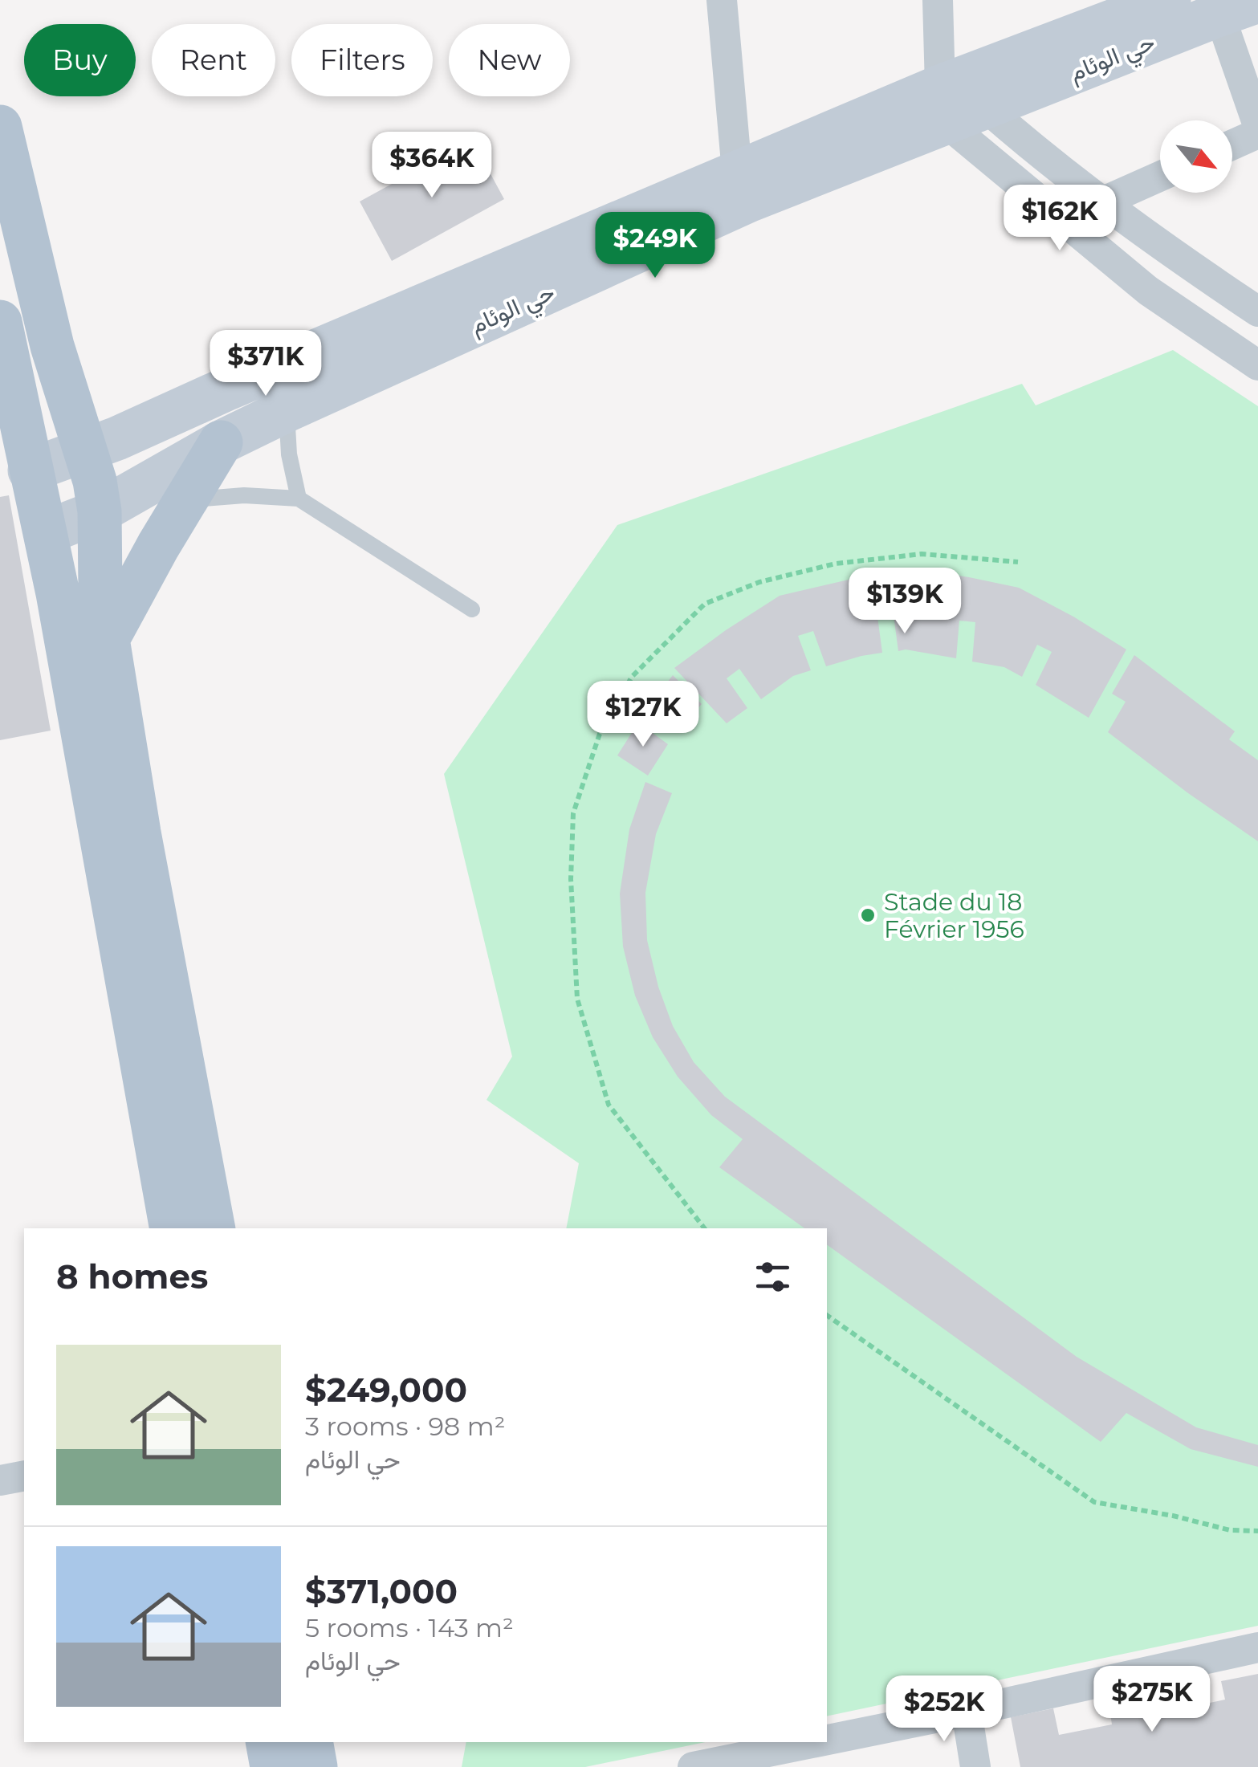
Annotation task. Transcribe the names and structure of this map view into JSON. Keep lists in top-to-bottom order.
{
  "streets": {
    "street": ["حي الوئام"]
  },
  "places": ["Stade du 18 Février 1956"],
  "north": "bottom right",
  "page": {
    "chip": [
      "Buy",
      "Rent",
      "Filters",
      "New"
    ],
    "price": [
      "$364K",
      "$162K",
      "$249K",
      "$371K",
      "$139K",
      "$127K",
      "$275K",
      "$252K"
    ],
    "heading": "8 homes",
    "list": [
      {
        "name": "$249,000",
        "note": "3 rooms · 98 m² · حي الوئام"
      },
      {
        "name": "$371,000",
        "note": "5 rooms · 143 m² · حي الوئام"
      }
    ]
  }
}
